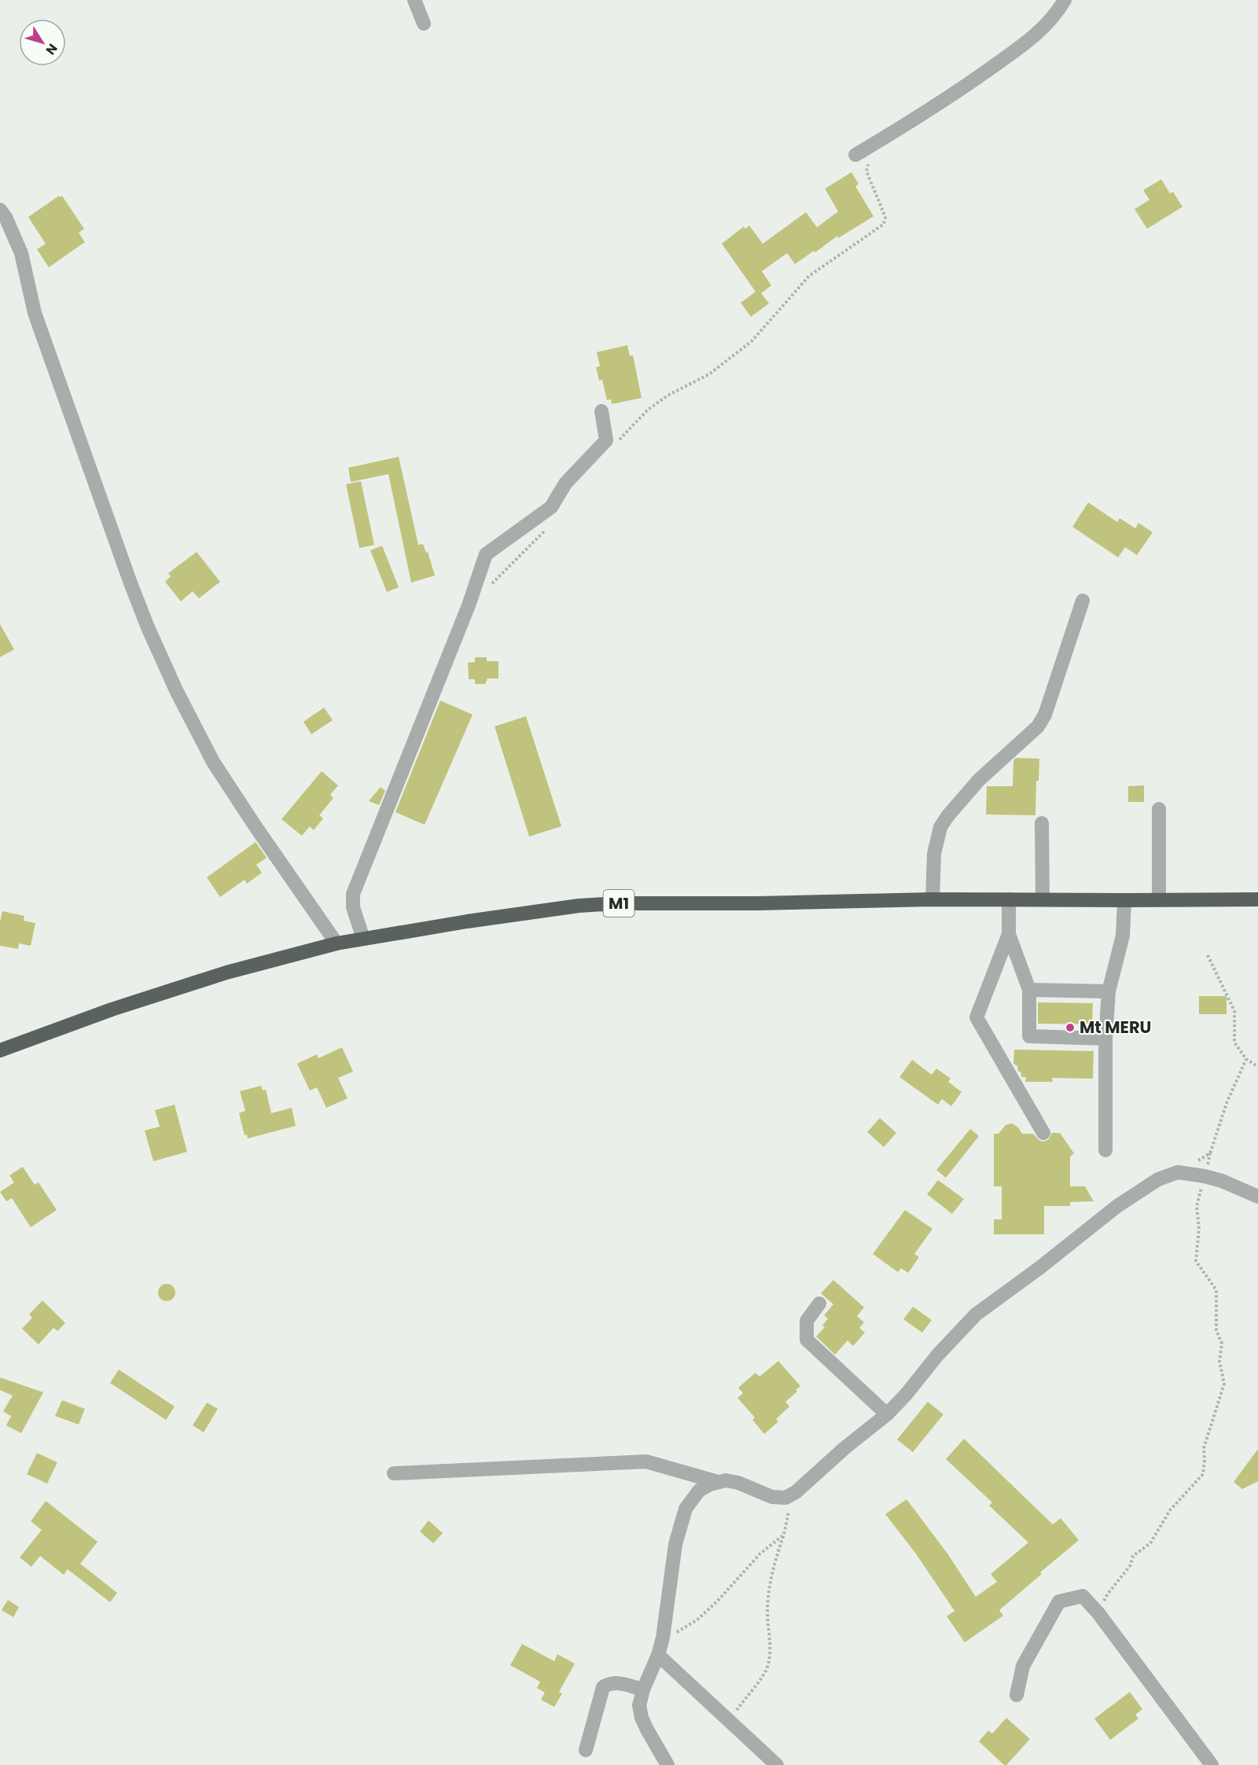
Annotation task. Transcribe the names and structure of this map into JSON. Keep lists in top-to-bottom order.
{
  "streets": {
    "highway": ["M1"]
  },
  "places": ["Mt MERU"],
  "north": "bottom right"
}
